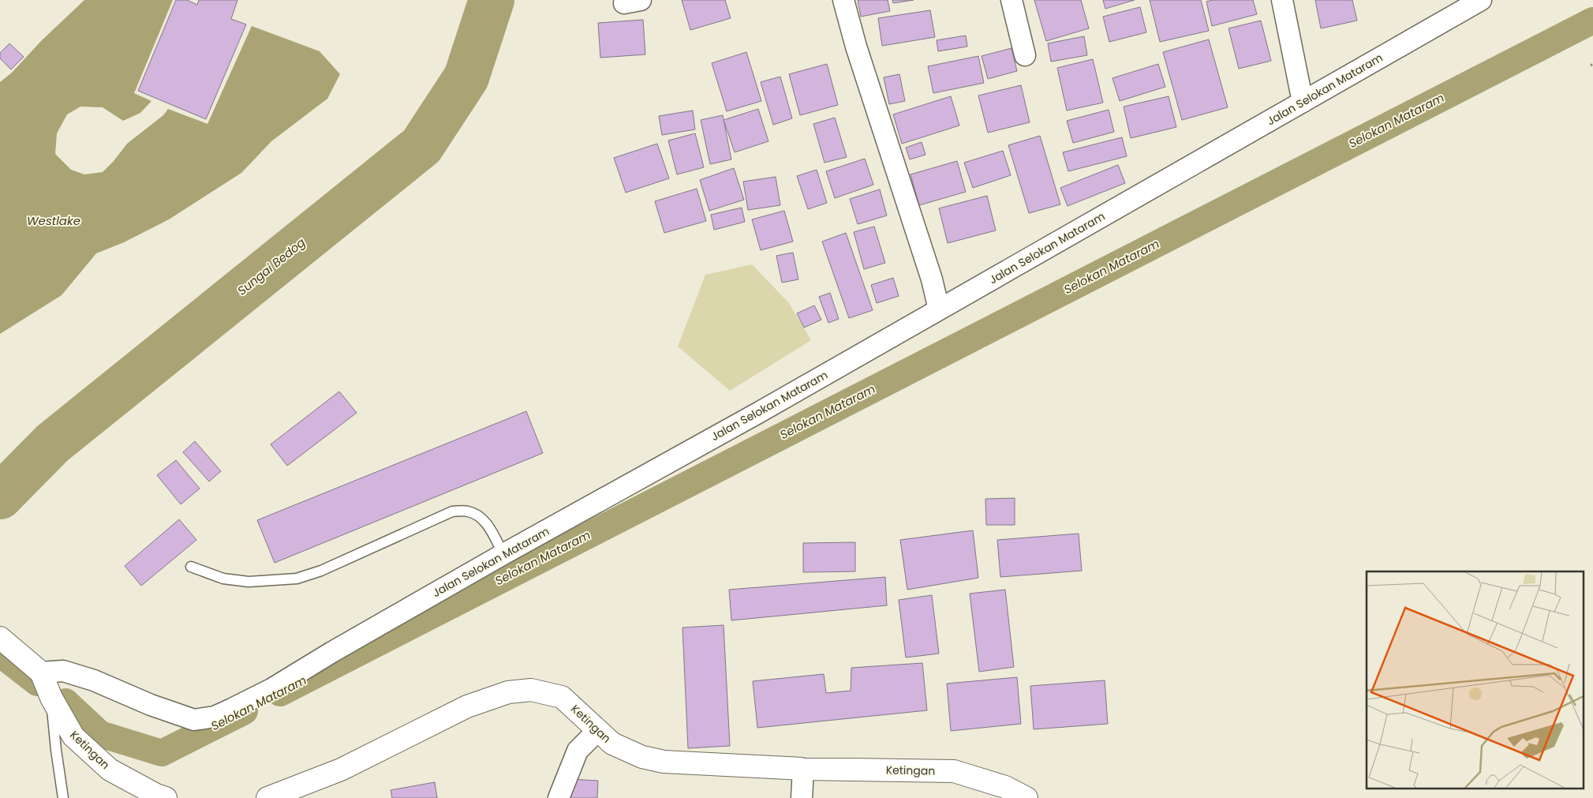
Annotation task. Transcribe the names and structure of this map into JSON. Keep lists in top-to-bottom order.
{
  "streets": {
    "street": ["Jalan Selokan Mataram", "Ketingan"]
  },
  "crossings": [
    ["Jalan Selokan Mataram", "Ketingan"]
  ],
  "water": ["Selokan Mataram", "Westlake", "Sungai Bedog"]
}
